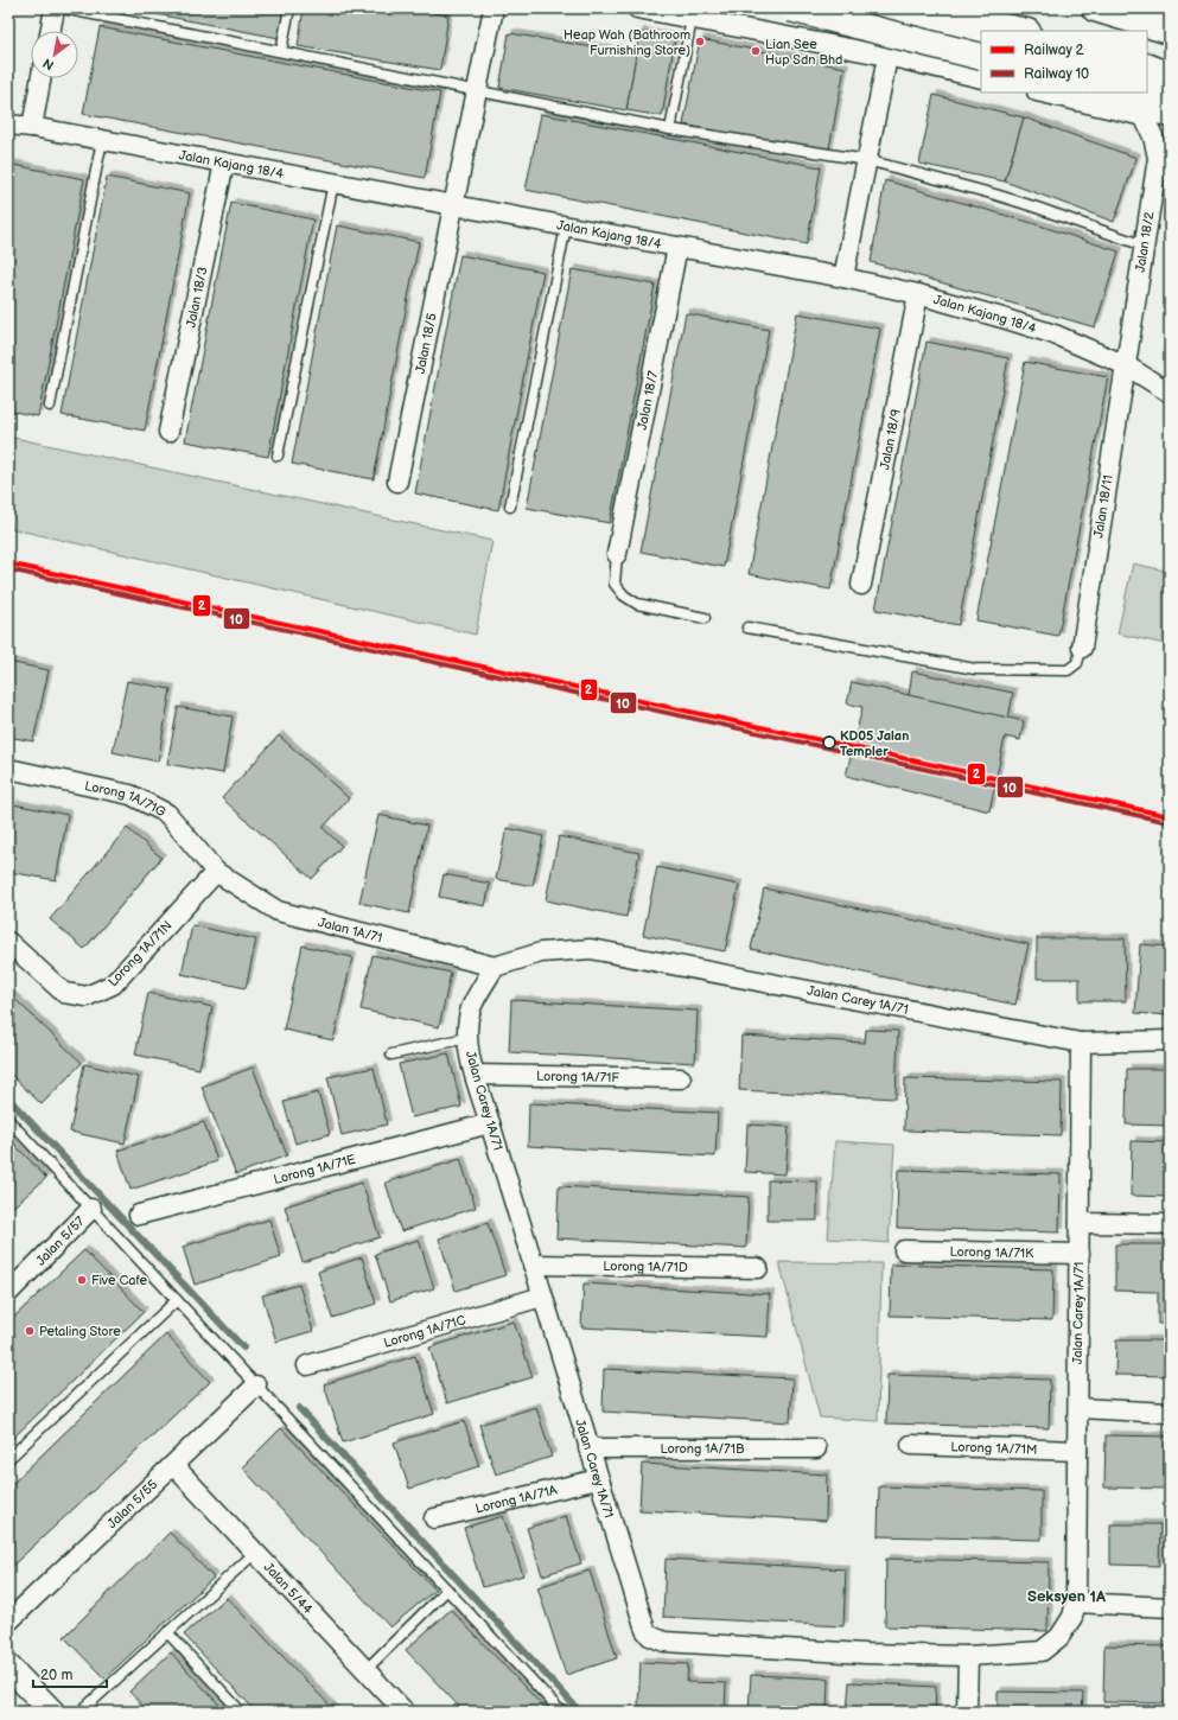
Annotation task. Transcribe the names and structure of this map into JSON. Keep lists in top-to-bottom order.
{
  "streets": {
    "street": [
      "Jalan Kajang 18/4",
      "Jalan 18/2",
      "Jalan 18/3",
      "Jalan 18/5",
      "Jalan 18/7",
      "Jalan 18/9",
      "Jalan 18/11",
      "Lorong 1A/71G",
      "Jalan 1A/71",
      "Lorong 1A/71N",
      "Jalan Carey 1A/71",
      "Lorong 1A/71F",
      "Lorong 1A/71E",
      "Jalan 5/57",
      "Lorong 1A/71K",
      "Lorong 1A/71D",
      "Lorong 1A/71C",
      "Lorong 1A/71B",
      "Lorong 1A/71M",
      "Lorong 1A/71A",
      "Jalan 5/55",
      "Jalan 5/44"
    ]
  },
  "crossings": [
    ["Jalan Kajang 18/4", "Jalan 18/2"],
    ["Jalan Kajang 18/4", "Jalan 18/3"],
    ["Jalan Kajang 18/4", "Jalan 18/5"],
    ["Jalan Kajang 18/4", "Jalan 18/7"],
    ["Jalan Kajang 18/4", "Jalan 18/9"],
    ["Jalan Kajang 18/4", "Jalan 18/11"],
    ["Jalan 18/2", "Jalan 18/11"],
    ["Lorong 1A/71G", "Jalan 1A/71"],
    ["Lorong 1A/71G", "Lorong 1A/71N"],
    ["Jalan 1A/71", "Lorong 1A/71N"],
    ["Jalan 1A/71", "Jalan Carey 1A/71"],
    ["Jalan Carey 1A/71", "Lorong 1A/71F"],
    ["Jalan Carey 1A/71", "Lorong 1A/71E"],
    ["Jalan Carey 1A/71", "Lorong 1A/71K"],
    ["Jalan Carey 1A/71", "Lorong 1A/71D"],
    ["Jalan Carey 1A/71", "Lorong 1A/71C"],
    ["Jalan Carey 1A/71", "Lorong 1A/71B"],
    ["Jalan Carey 1A/71", "Lorong 1A/71M"],
    ["Jalan Carey 1A/71", "Lorong 1A/71A"],
    ["Jalan 5/55", "Jalan 5/44"]
  ],
  "districts": ["Seksyen 1A"],
  "places": [
    "Heap Wah (Bathroom Furnishing Store)",
    "Lian See Hup Sdn Bhd",
    "KD05 Jalan Templer",
    "Five Cafe",
    "Petaling Store"
  ],
  "lines": ["rail line 2", "rail line 10"],
  "legend": ["Railway 2", "Railway 10"],
  "scale_bar": "20 m",
  "north": "bottom left"
}
